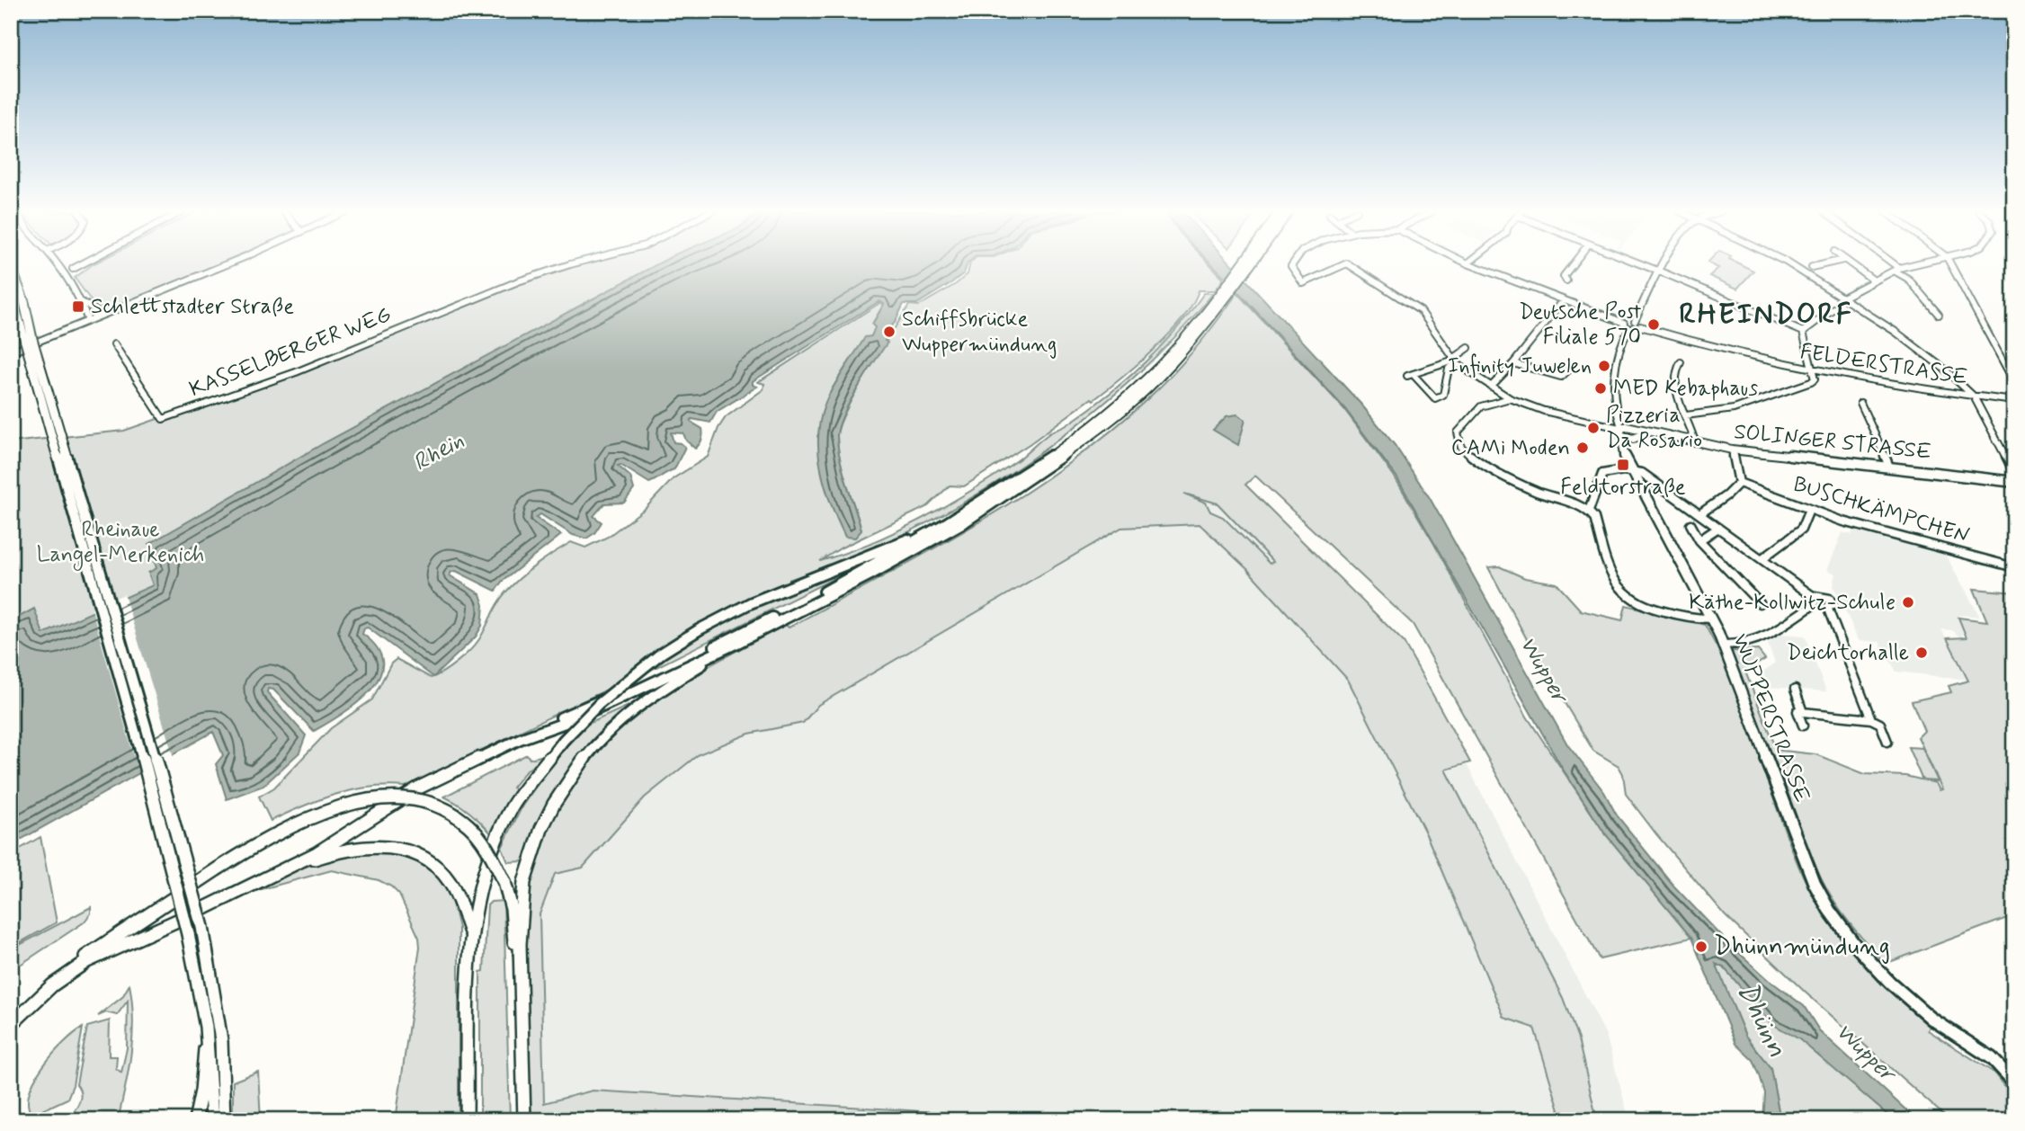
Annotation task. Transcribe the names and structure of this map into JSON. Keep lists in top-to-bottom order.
{
  "streets": {
    "main road": ["SOLINGER STRASSE", "WUPPERSTRASSE"],
    "street": ["KASSELBERGER WEG", "FELDERSTRASSE", "BUSCHKÄMPCHEN"]
  },
  "crossings": [
    ["SOLINGER STRASSE", "WUPPERSTRASSE"]
  ],
  "districts": ["RHEINDORF"],
  "water": ["Rhein", "Wupper", "Dhünn"],
  "parks": ["Rheinaue Langel-Merkenich"],
  "places": {
    "transit": ["Schlettstadter Straße", "Feldtorstraße"],
    "other": [
      "Deutsche Post Filiale 570",
      "Schiffsbrücke Wuppermündung",
      "Infinity Juwelen",
      "MED Kebaphaus",
      "Pizzeria Da Rosario",
      "CAMi Moden",
      "Käthe-Kollwitz-Schule",
      "Deichtorhalle",
      "Dhünnmündung"
    ]
  }
}
